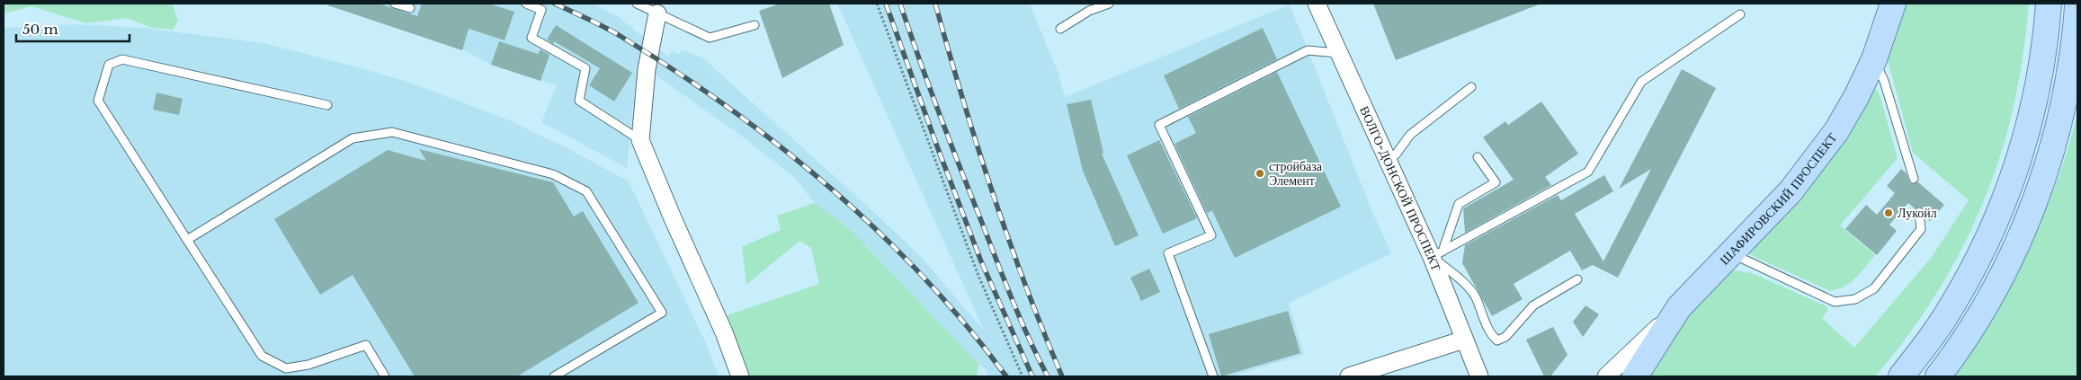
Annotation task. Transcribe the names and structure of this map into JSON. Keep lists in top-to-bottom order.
{
  "streets": {
    "main road": ["ШАФИРОВСКИЙ ПРОСПЕКТ"],
    "street": ["ВОЛГО-ДОНСКОЙ ПРОСПЕКТ"]
  },
  "places": ["стройбаза Элемент", "Лукойл"],
  "scale_bar": "50 m"
}
